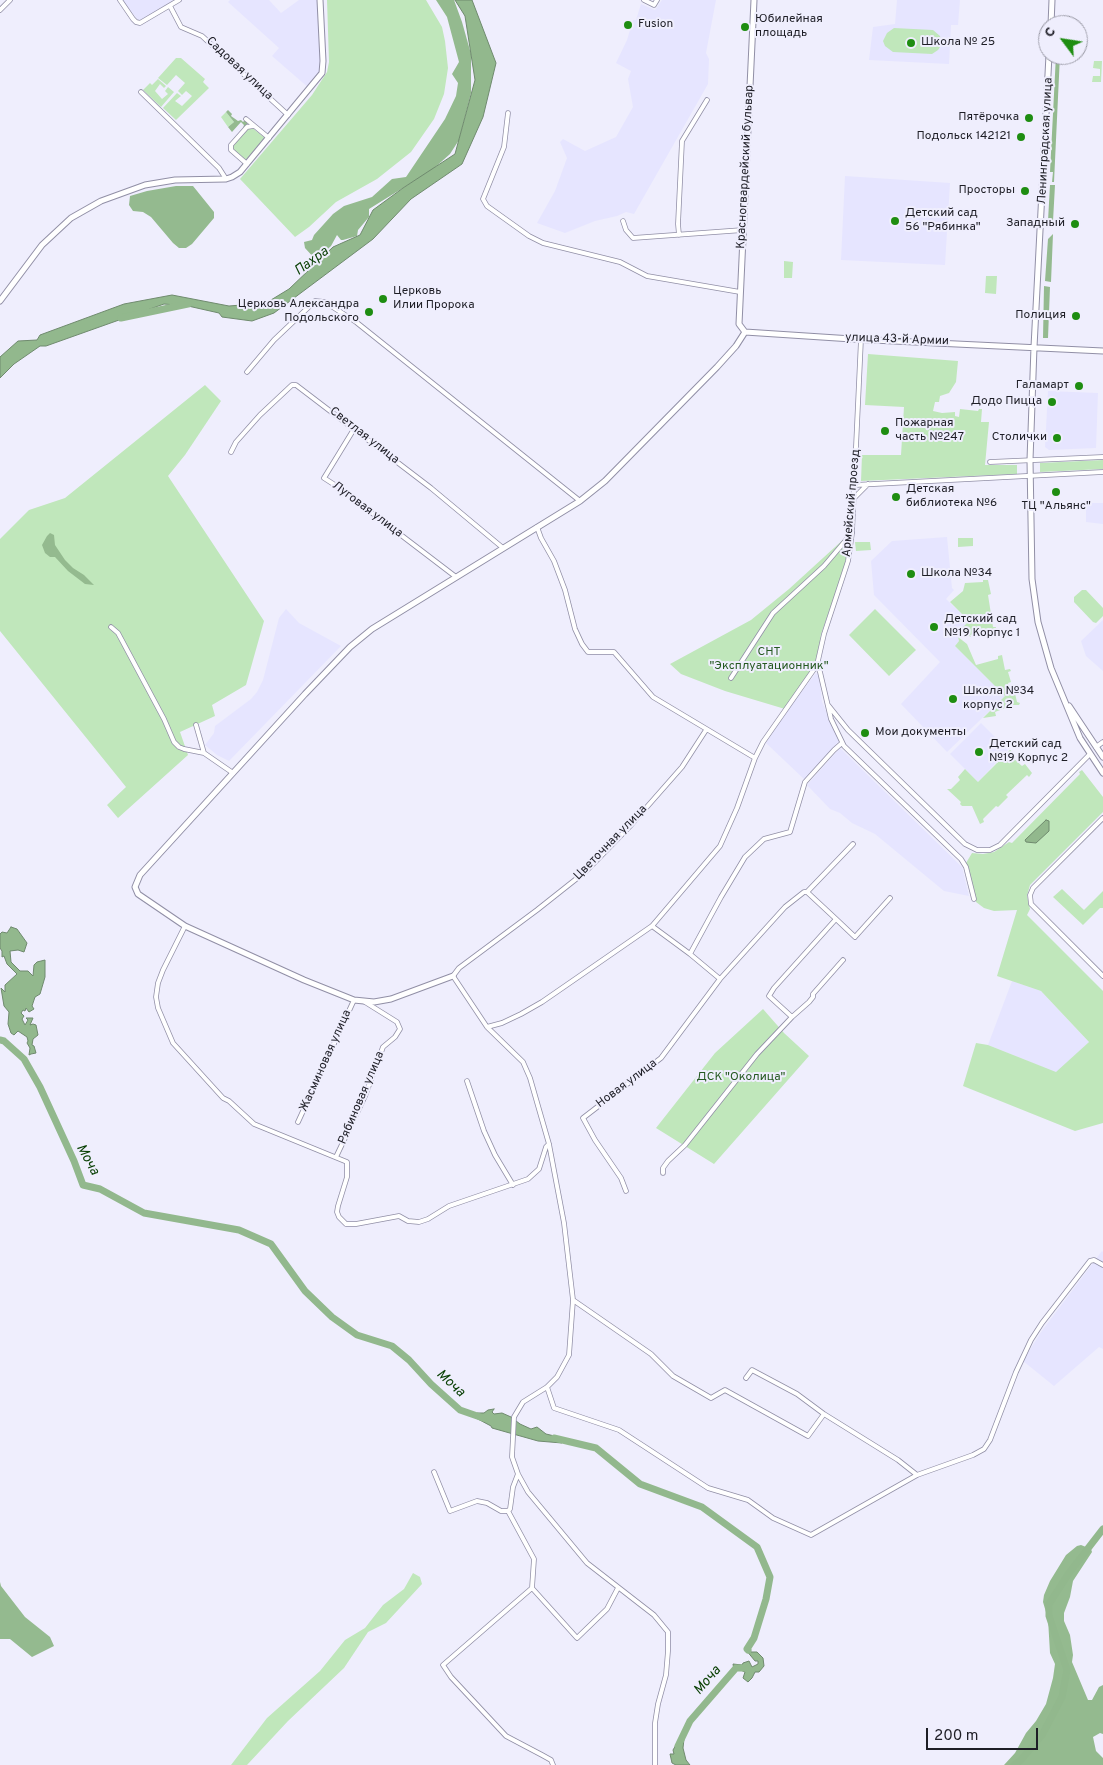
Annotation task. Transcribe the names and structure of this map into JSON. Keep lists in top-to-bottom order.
{
  "streets": {
    "street": [
      "Садовая улица",
      "Ленинградская улица",
      "Красногвардейский бульвар",
      "улица 43-й Армии",
      "Светлая улица",
      "Армейский проезд",
      "Луговая улица",
      "Цветочная улица",
      "Жасминовая улица",
      "Новая улица",
      "Рябиновая улица"
    ]
  },
  "crossings": [
    ["Ленинградская улица", "улица 43-й Армии"],
    ["Красногвардейский бульвар", "улица 43-й Армии"],
    ["улица 43-й Армии", "Армейский проезд"],
    ["Светлая улица", "Луговая улица"]
  ],
  "water": ["Пахра", "Моча"],
  "parks": ["СНТ \"Эксплуатационник\"", "ДСК \"Околица\""],
  "places": [
    "Fusion",
    "Юбилейная площадь",
    "Школа № 25",
    "Пятёрочка",
    "Подольск 142121",
    "Просторы",
    "Детский сад 56 \"Рябинка\"",
    "Западный",
    "Церковь Илии Пророка",
    "Церковь Александра Подольского",
    "Полиция",
    "Галамарт",
    "Додо Пицца",
    "Пожарная часть №247",
    "Столички",
    "ТЦ \"Альянс\"",
    "Детская библиотека №6",
    "Школа №34",
    "Детский сад №19 Корпус 1",
    "Школа №34 корпус 2",
    "Мои документы",
    "Детский сад №19 Корпус 2"
  ],
  "scale_bar": "200 m",
  "north": "top left"
}
